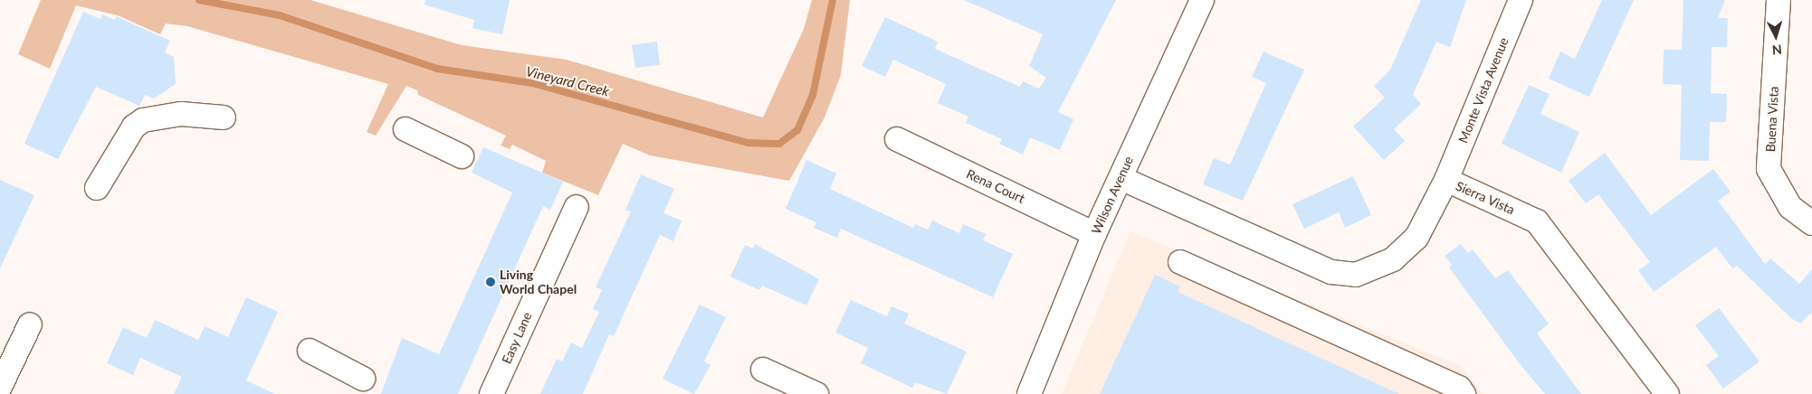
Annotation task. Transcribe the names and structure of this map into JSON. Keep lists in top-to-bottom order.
{
  "streets": {
    "street": [
      "Monte Vista Avenue",
      "Buena Vista",
      "Rena Court",
      "Wilson Avenue",
      "Sierra Vista",
      "Easy Lane"
    ]
  },
  "crossings": [
    ["Monte Vista Avenue", "Sierra Vista"],
    ["Rena Court", "Wilson Avenue"],
    ["Wilson Avenue", "Sierra Vista"]
  ],
  "water": ["Vineyard Creek"],
  "places": ["Living World Chapel"],
  "north": "bottom"
}
